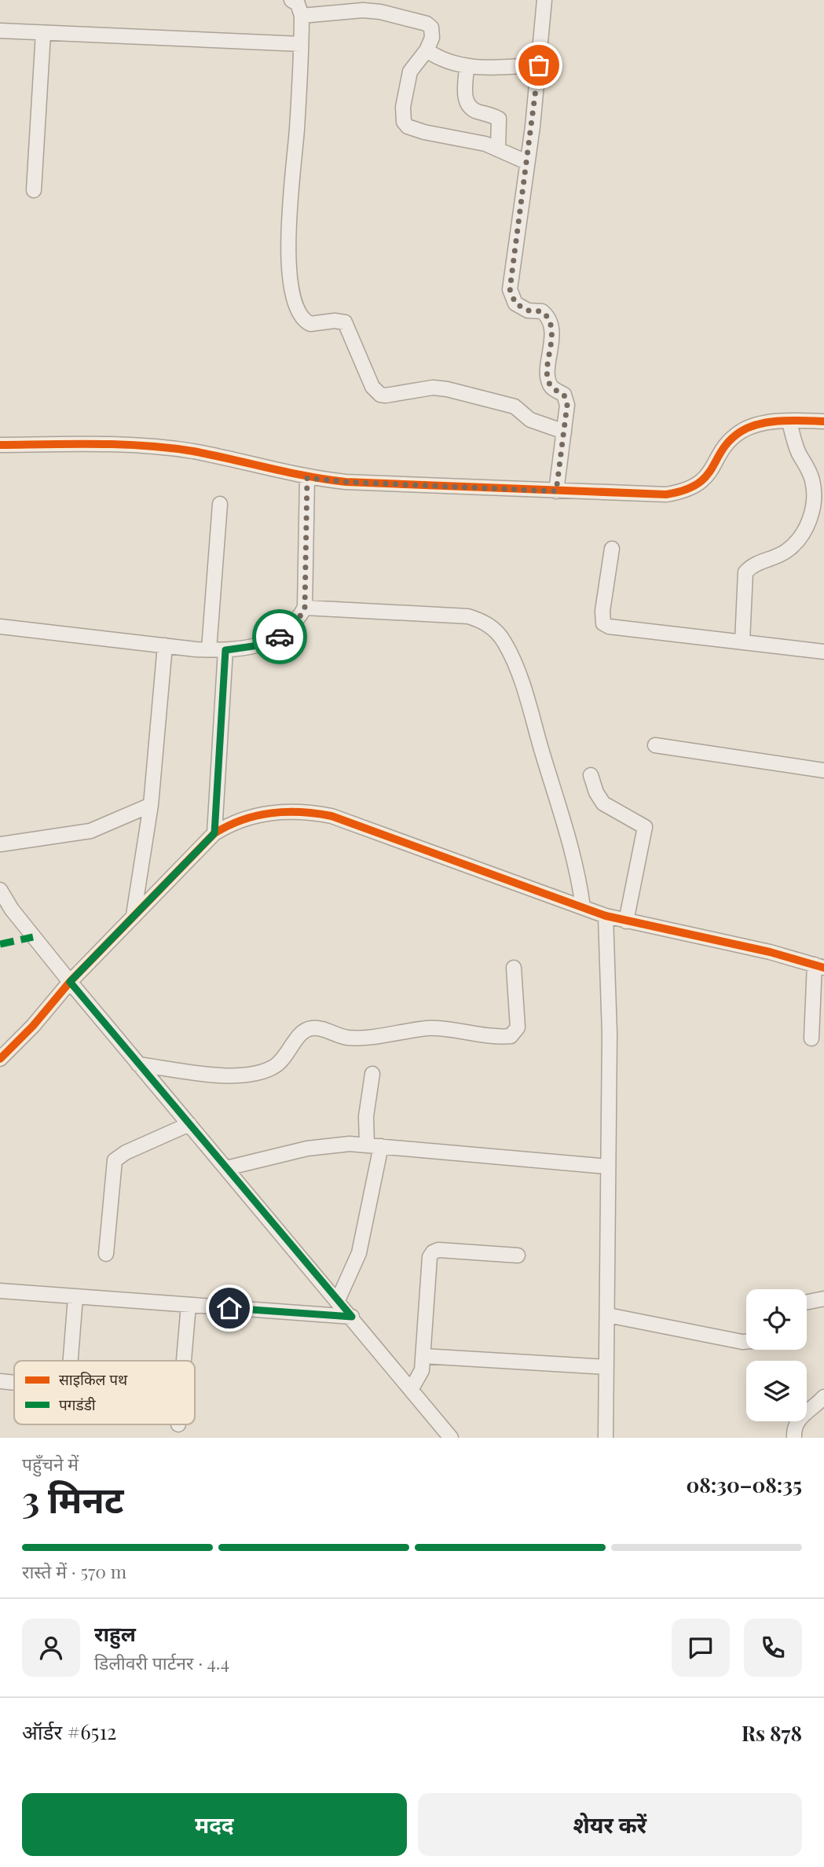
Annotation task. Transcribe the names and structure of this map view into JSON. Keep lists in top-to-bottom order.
{
  "legend": ["साइकिल पथ", "पगडंडी"],
  "page": {
    "heading": ["3 मिनट", "पहुँचने में", "08:30–08:35"],
    "panel": [
      "राहुल",
      "डिलीवरी पार्टनर · 4.4",
      "ऑर्डर #6512",
      "Rs 878"
    ],
    "bar": "रास्ते में · 570 m",
    "buttons": ["मदद", "शेयर करें"]
  }
}
